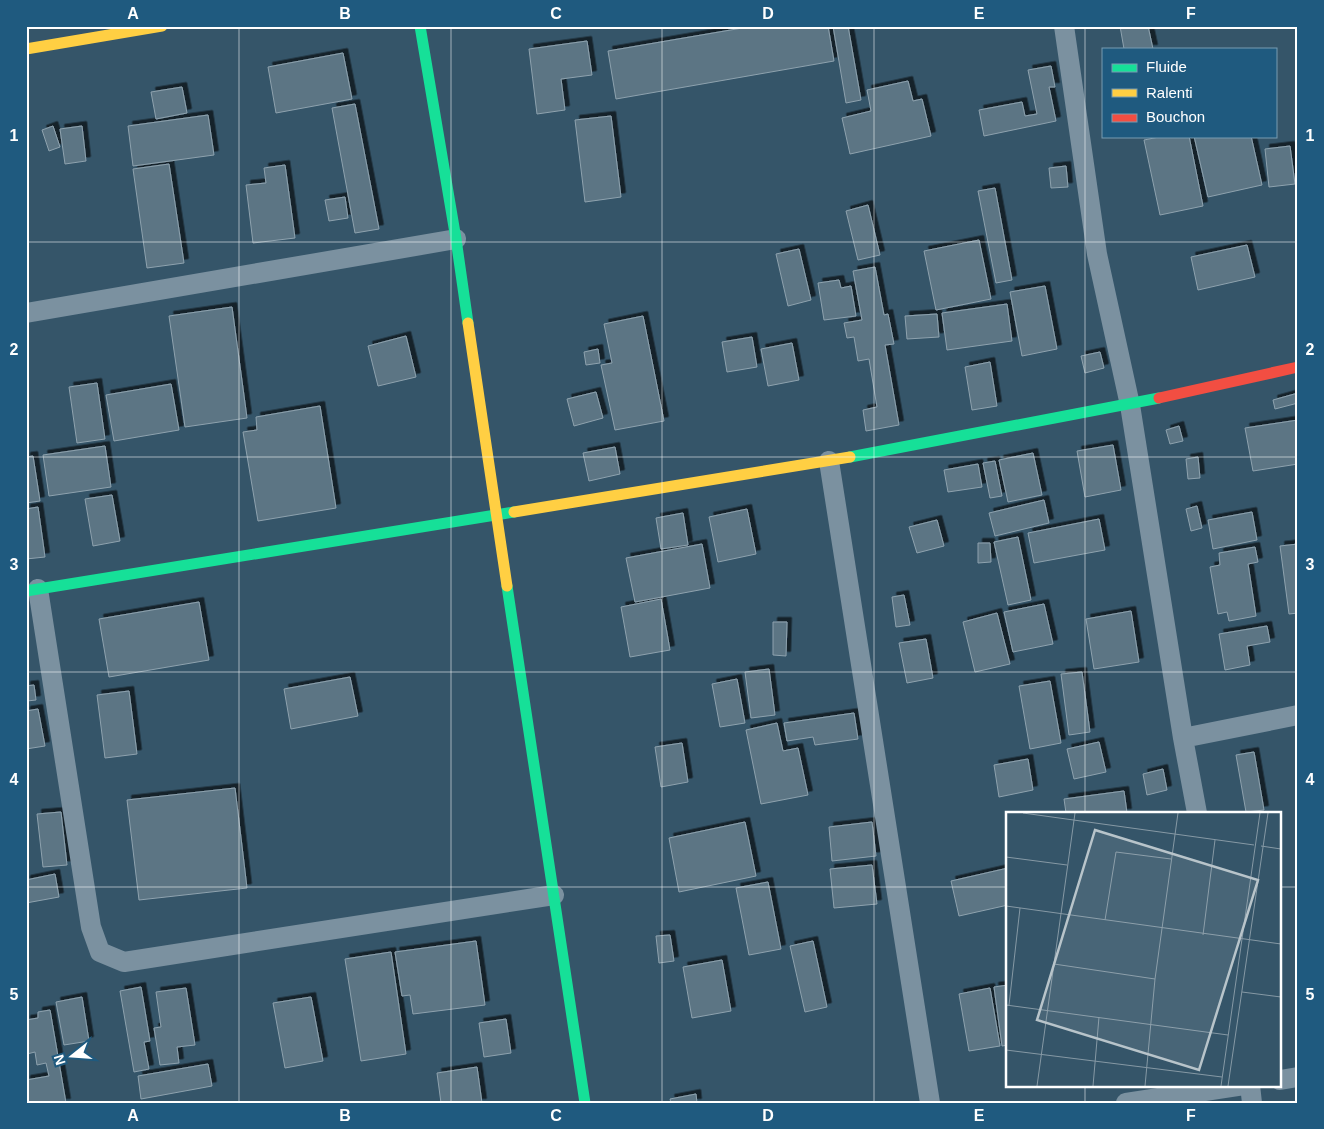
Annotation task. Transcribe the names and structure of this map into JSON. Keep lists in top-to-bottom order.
{
  "legend": ["Fluide", "Ralenti", "Bouchon"],
  "north": "left",
  "grid": {
    "columns": [
      "A",
      "B",
      "C",
      "D",
      "E",
      "F"
    ],
    "rows": [
      "1",
      "2",
      "3",
      "4",
      "5"
    ]
  }
}
